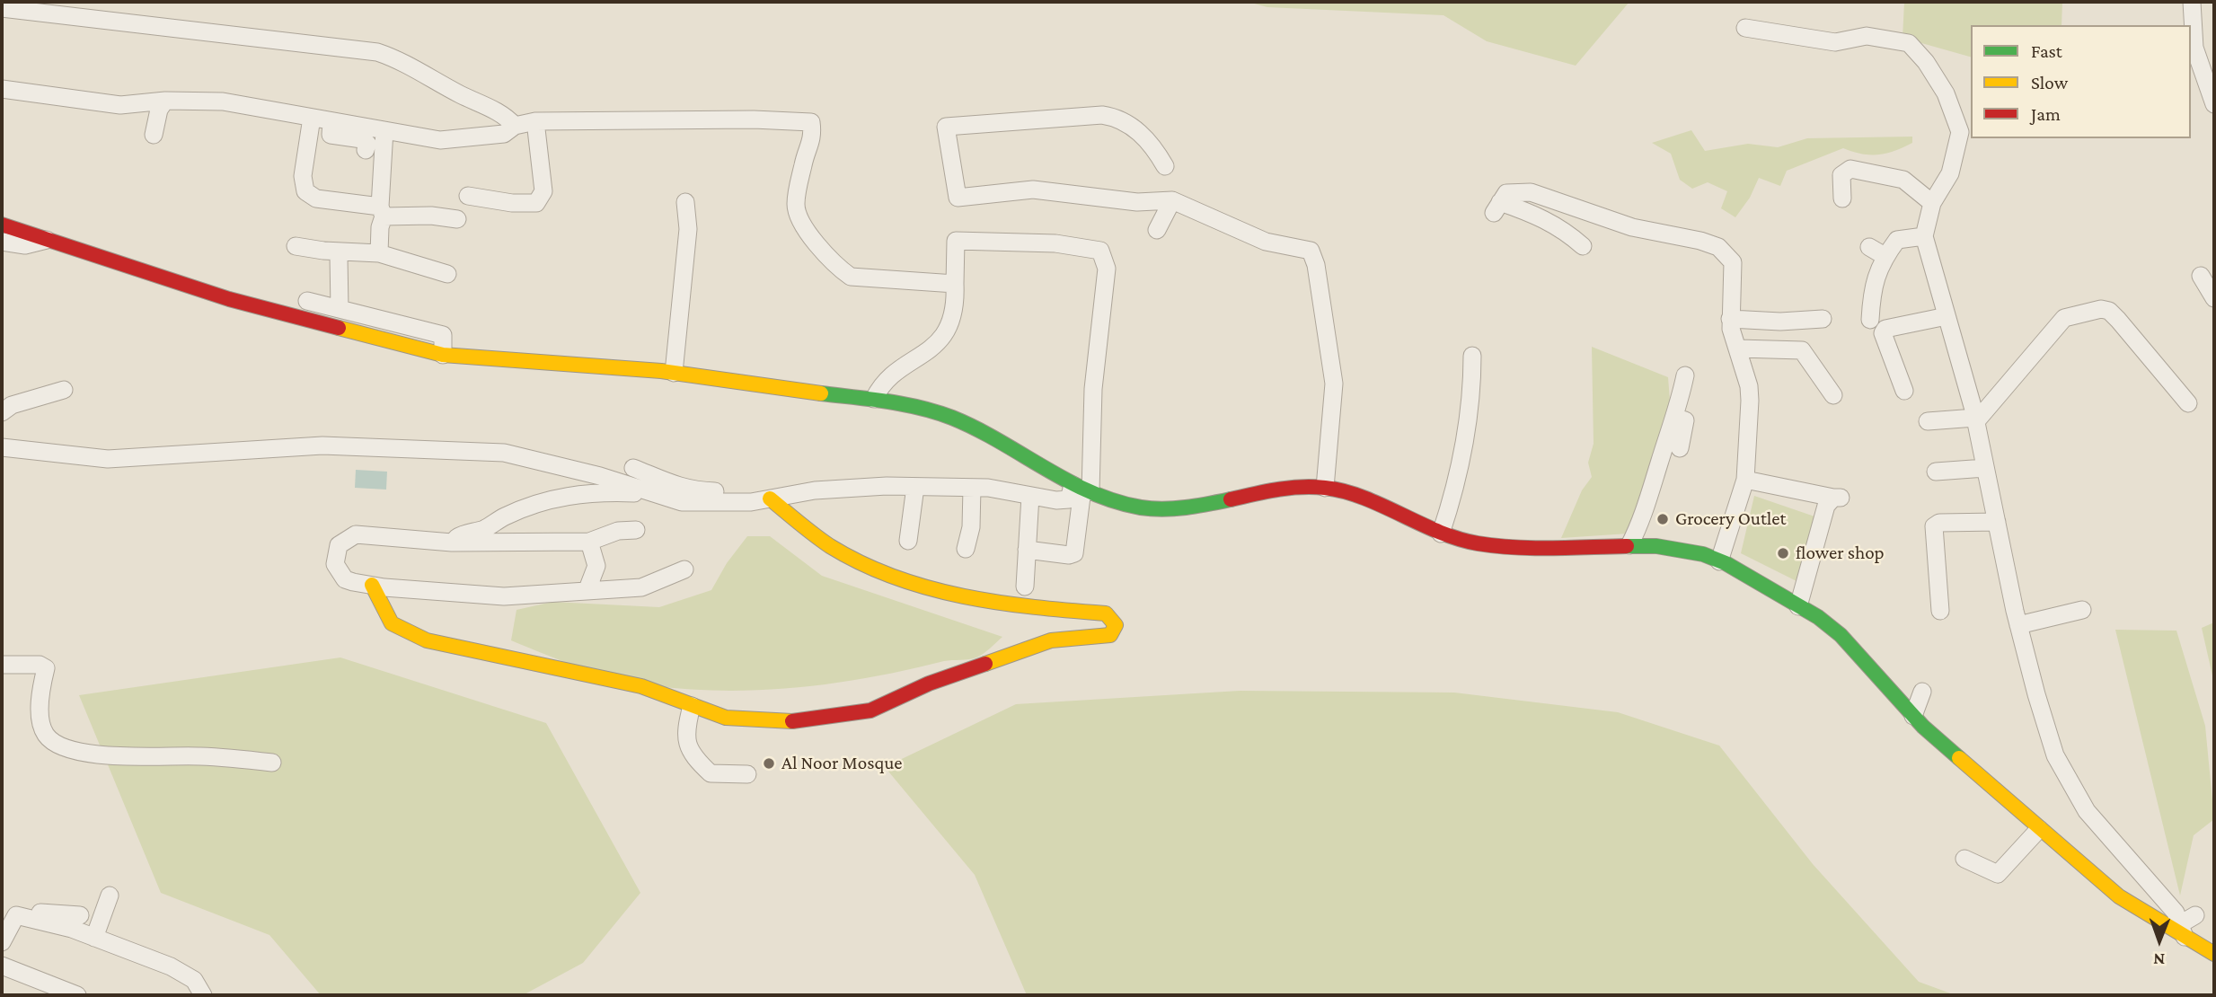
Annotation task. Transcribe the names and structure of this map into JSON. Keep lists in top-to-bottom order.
{
  "places": ["Grocery Outlet", "flower shop", "Al Noor Mosque"],
  "legend": ["Fast", "Slow", "Jam"],
  "north": "bottom"
}
